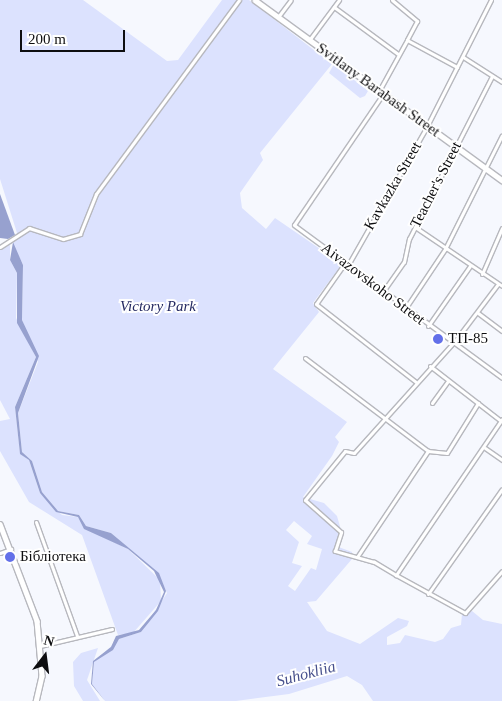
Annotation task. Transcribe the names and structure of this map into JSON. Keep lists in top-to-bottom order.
{
  "streets": {
    "street": [
      "Svitlany Barabash Street",
      "Teacher's Street",
      "Kavkazka Street",
      "Aivazovskoho Street"
    ]
  },
  "crossings": [
    ["Svitlany Barabash Street", "Teacher's Street"],
    ["Svitlany Barabash Street", "Kavkazka Street"],
    ["Svitlany Barabash Street", "Aivazovskoho Street"],
    ["Teacher's Street", "Aivazovskoho Street"],
    ["Kavkazka Street", "Aivazovskoho Street"]
  ],
  "water": ["Suhokliia"],
  "parks": ["Victory Park"],
  "places": ["ТП-85", "Бібліотека"],
  "scale_bar": "200 m",
  "north": "top"
}
